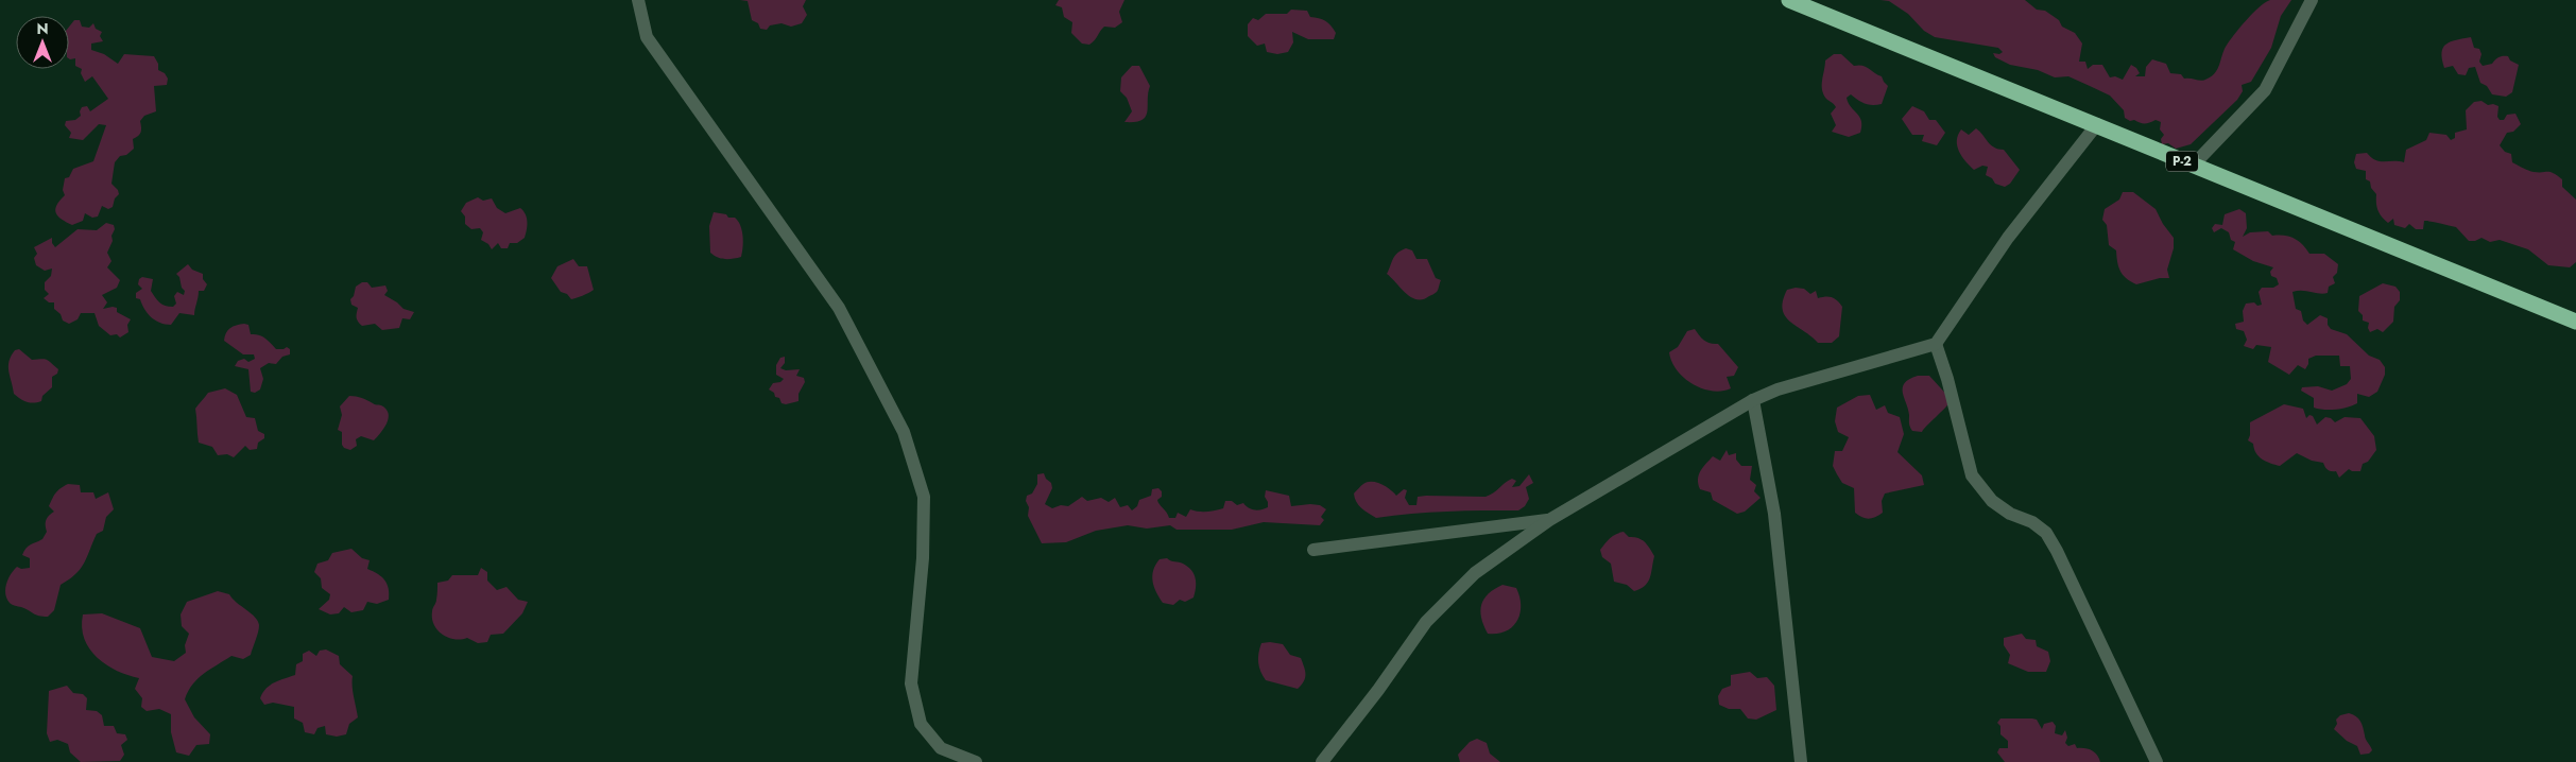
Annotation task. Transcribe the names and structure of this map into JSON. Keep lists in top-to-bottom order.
{
  "streets": {
    "highway": ["P-2"]
  },
  "north": "top"
}
